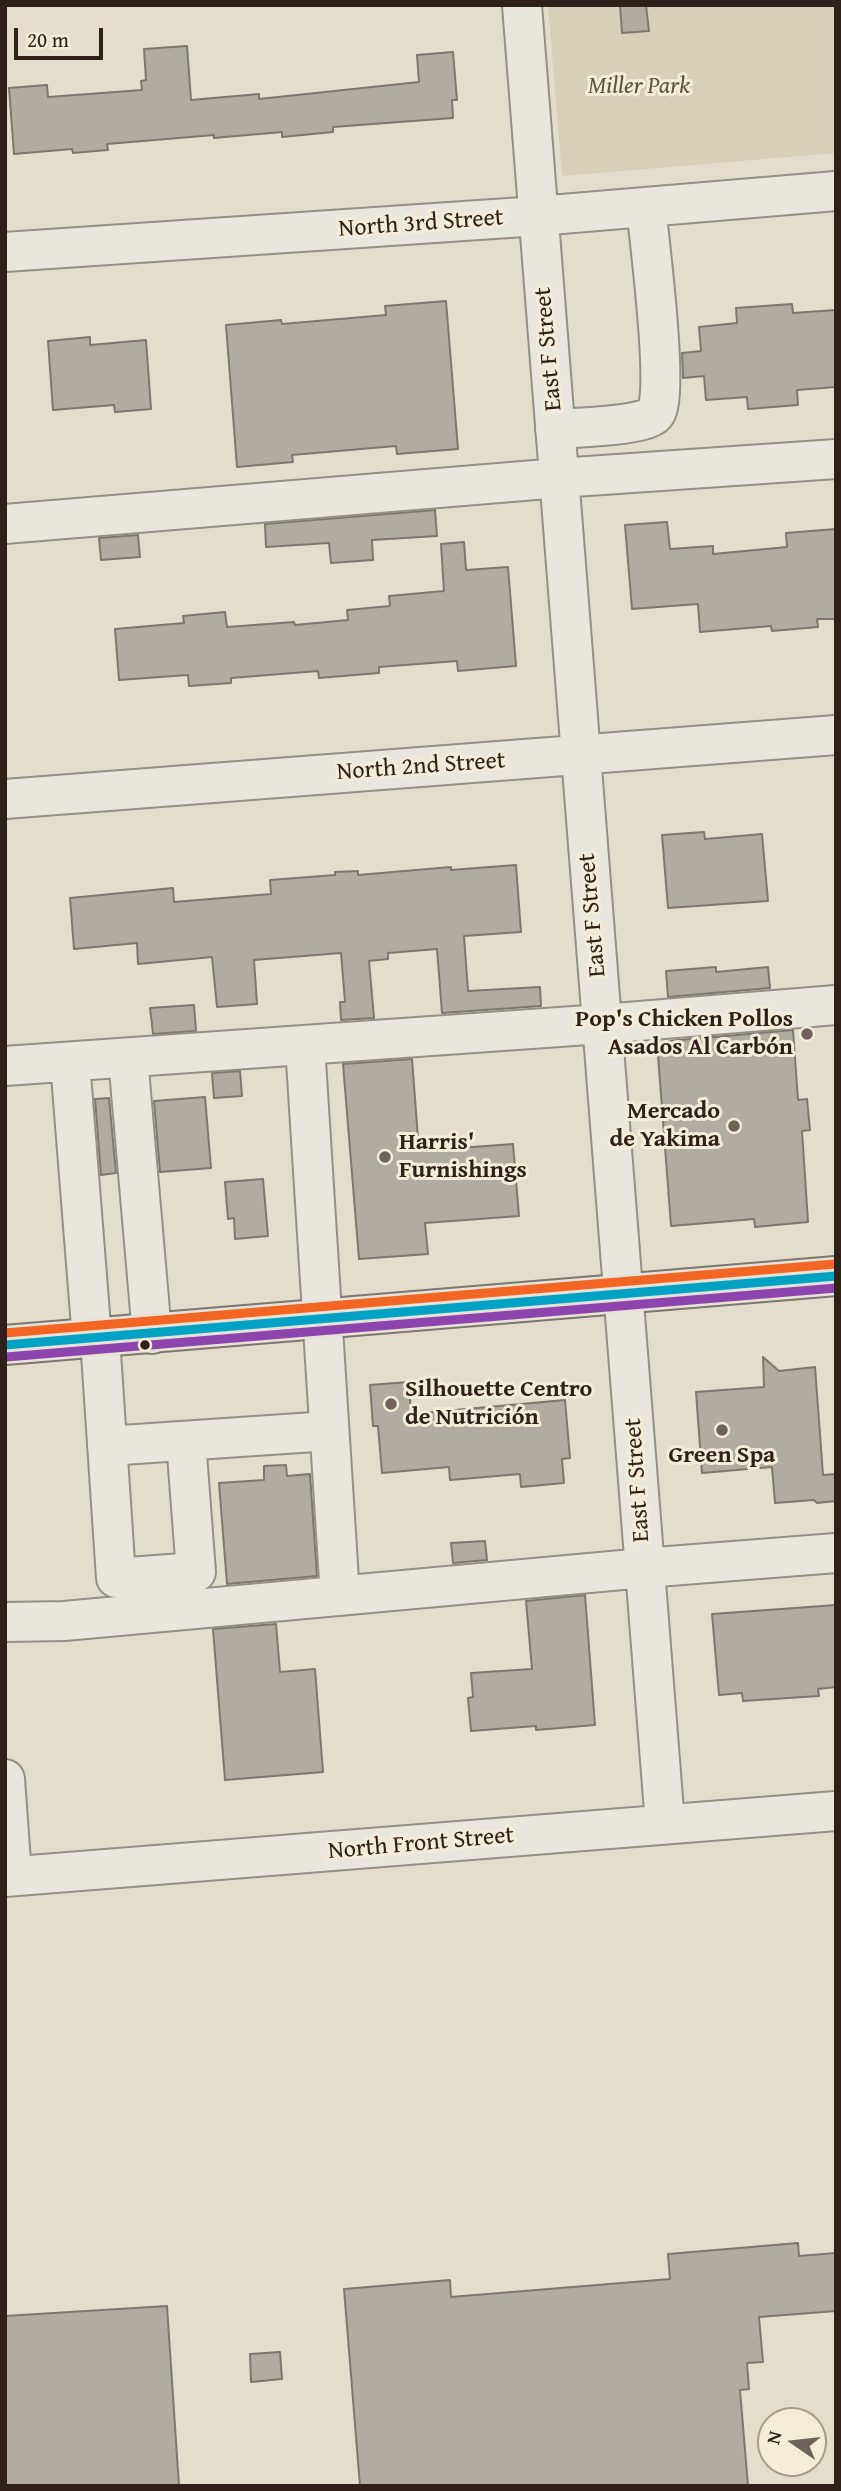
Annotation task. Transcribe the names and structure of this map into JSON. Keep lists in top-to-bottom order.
{
  "streets": {
    "street": [
      "North 3rd Street",
      "East F Street",
      "North 2nd Street",
      "North Front Street"
    ]
  },
  "crossings": [
    ["North 3rd Street", "East F Street"],
    ["East F Street", "North 2nd Street"],
    ["East F Street", "North Front Street"]
  ],
  "parks": ["Miller Park"],
  "places": [
    "Pop's Chicken Pollos Asados Al Carbón",
    "Mercado de Yakima",
    "Harris' Furnishings",
    "Silhouette Centro de Nutrición",
    "Green Spa"
  ],
  "scale_bar": "20 m",
  "north": "left"
}
